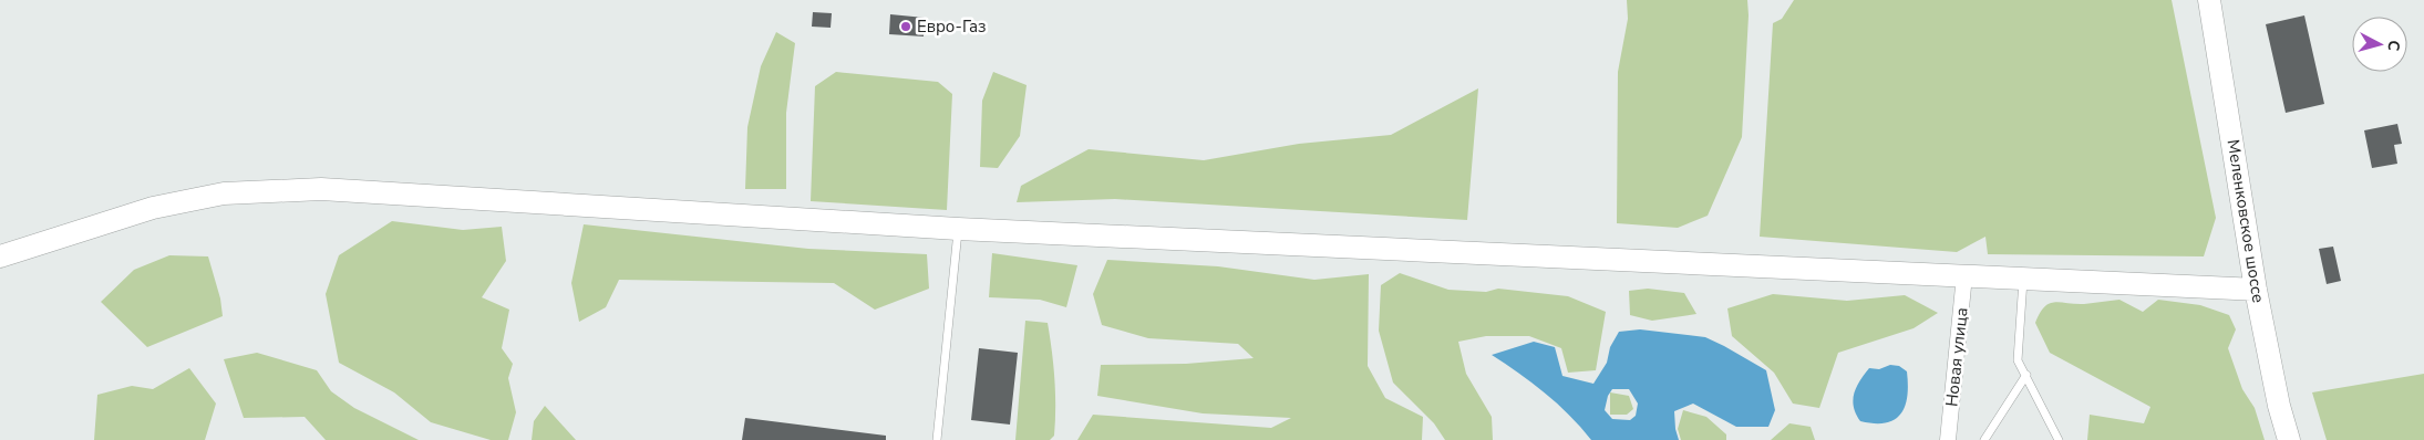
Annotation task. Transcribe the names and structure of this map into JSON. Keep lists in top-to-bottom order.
{
  "streets": {
    "street": ["Меленковское шоссе", "Новая улица"]
  },
  "places": ["Евро-Газ"],
  "north": "right"
}
